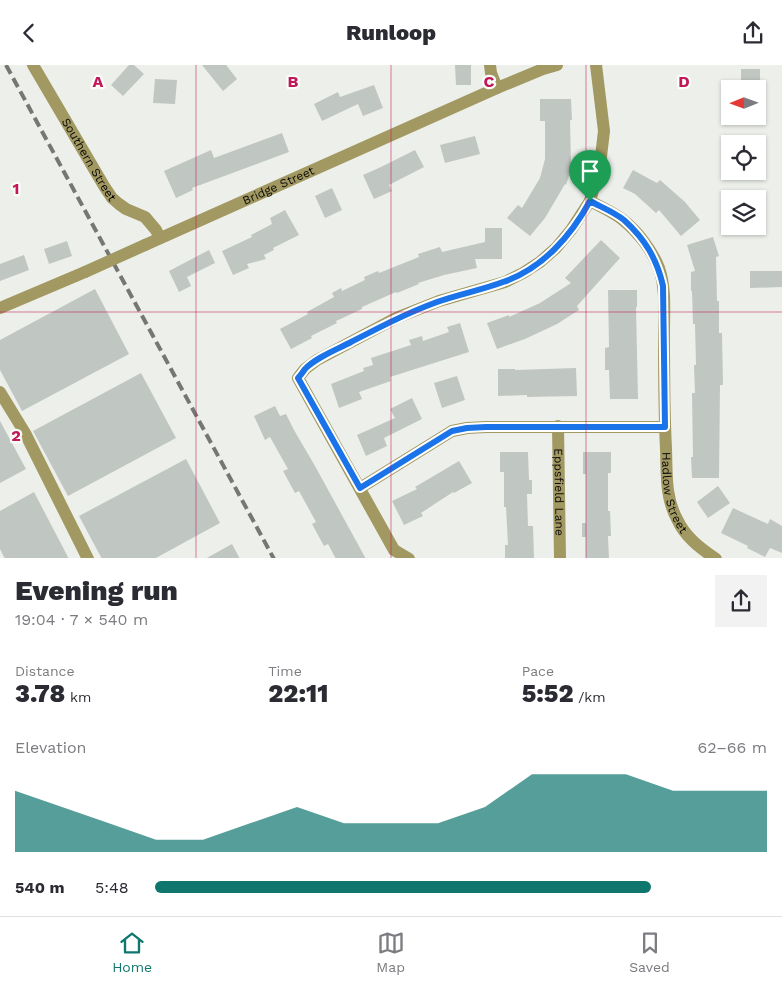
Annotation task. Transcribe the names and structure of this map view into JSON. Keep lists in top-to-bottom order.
{
  "streets": {
    "street": [
      "Southern Street",
      "Bridge Street",
      "Hadlow Street",
      "Eppsfield Lane"
    ]
  },
  "crossings": [
    ["Southern Street", "Bridge Street"]
  ],
  "north": "left",
  "page": {
    "header": "Runloop",
    "heading": ["Evening run", "19:04 · 7 × 540 m"],
    "stats": [
      ["Distance", "3.78 km"],
      ["Time", "22:11"],
      ["Pace", "5:52 /km"]
    ],
    "chart": ["Elevation", "62–66 m"],
    "list": [
      {
        "name": "540 m",
        "note": "5:48"
      }
    ],
    "tabs": ["Home", "Map", "Saved"]
  },
  "grid": {
    "columns": [
      "A",
      "B",
      "C",
      "D"
    ],
    "rows": ["1", "2"]
  }
}
